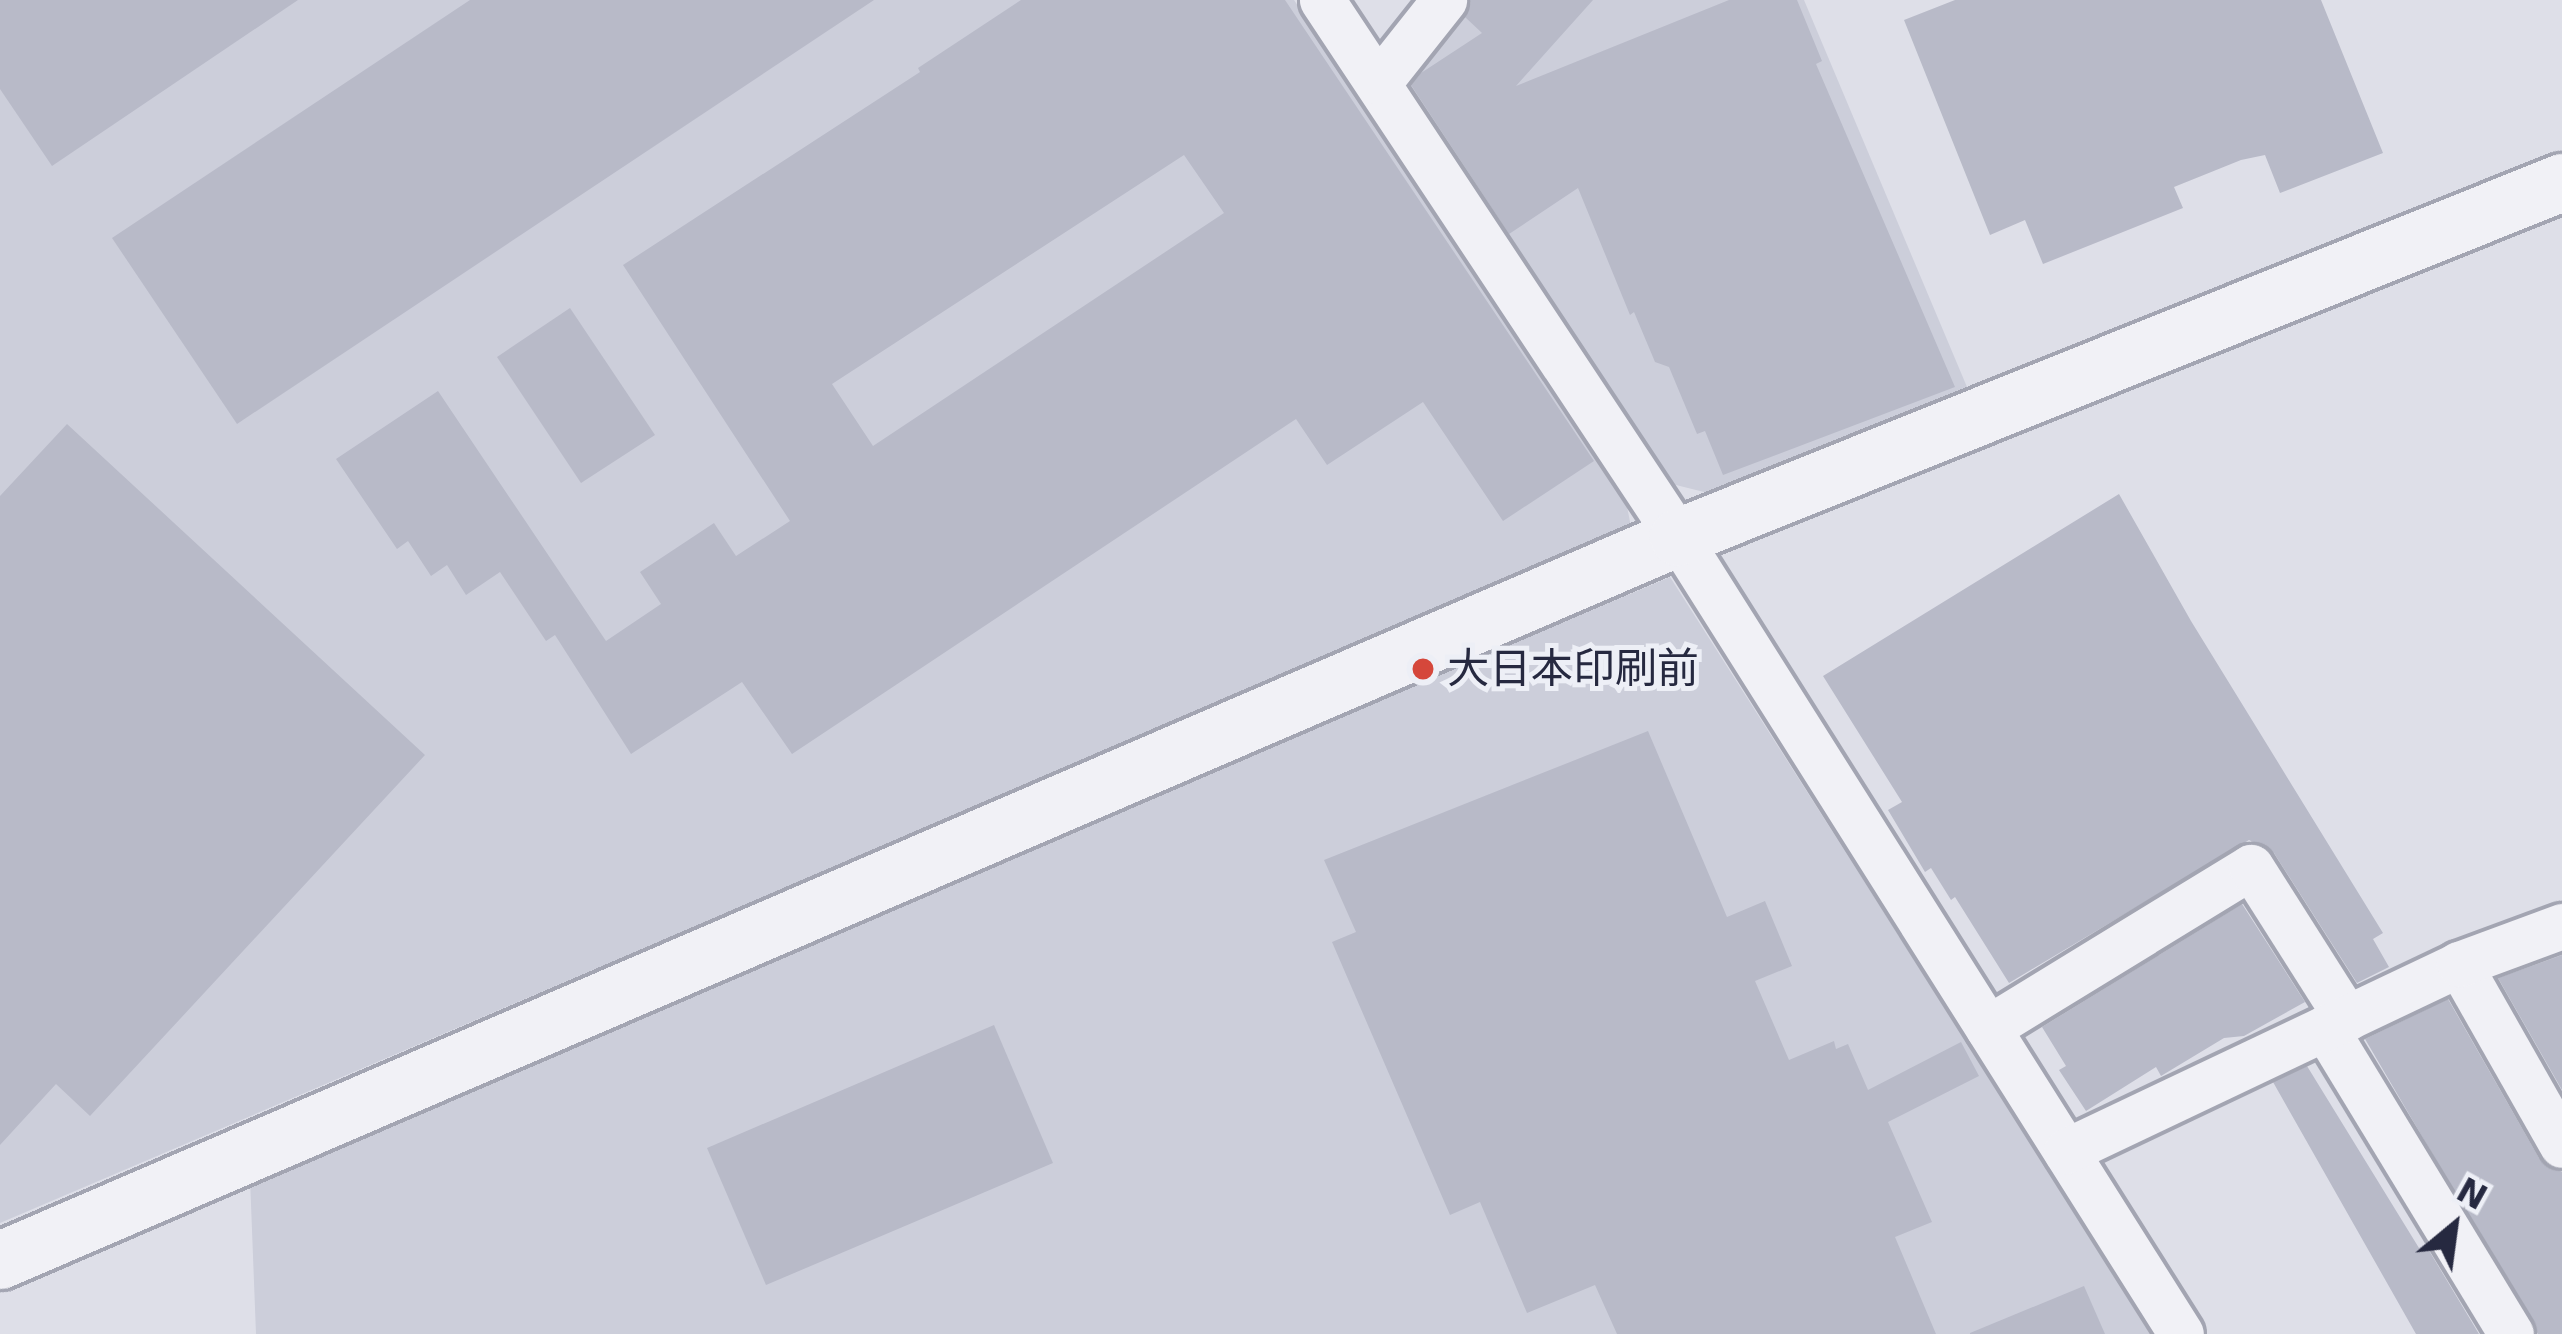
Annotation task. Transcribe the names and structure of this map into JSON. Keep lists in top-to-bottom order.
{
  "places": ["大日本印刷前"],
  "north": "top right"
}
